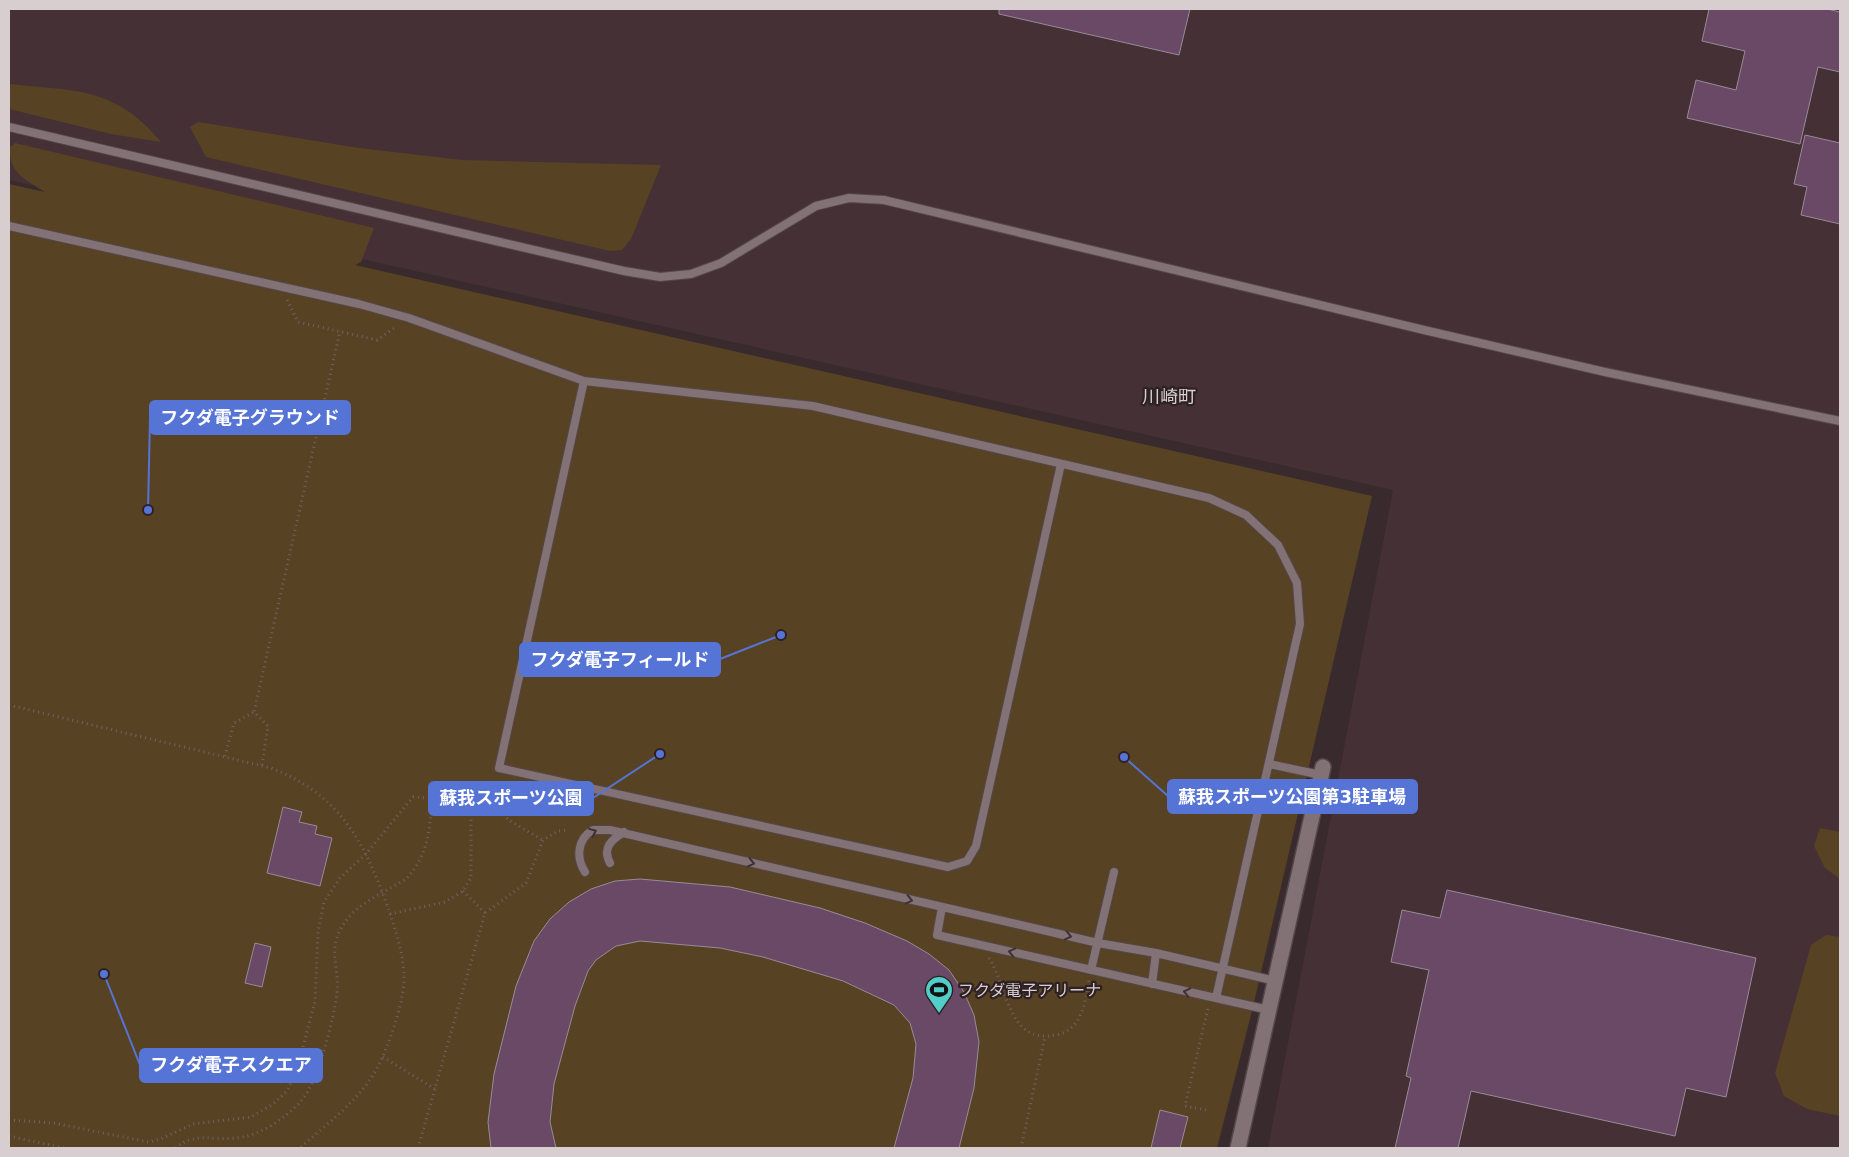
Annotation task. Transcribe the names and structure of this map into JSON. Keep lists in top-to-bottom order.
{
  "districts": ["川崎町"],
  "places": {
    "other": [
      "フクダ電子グラウンド",
      "フクダ電子フィールド",
      "蘇我スポーツ公園",
      "蘇我スポーツ公園第3駐車場",
      "フクダ電子スクエア"
    ],
    "sports": ["フクダ電子アリーナ"]
  }
}
